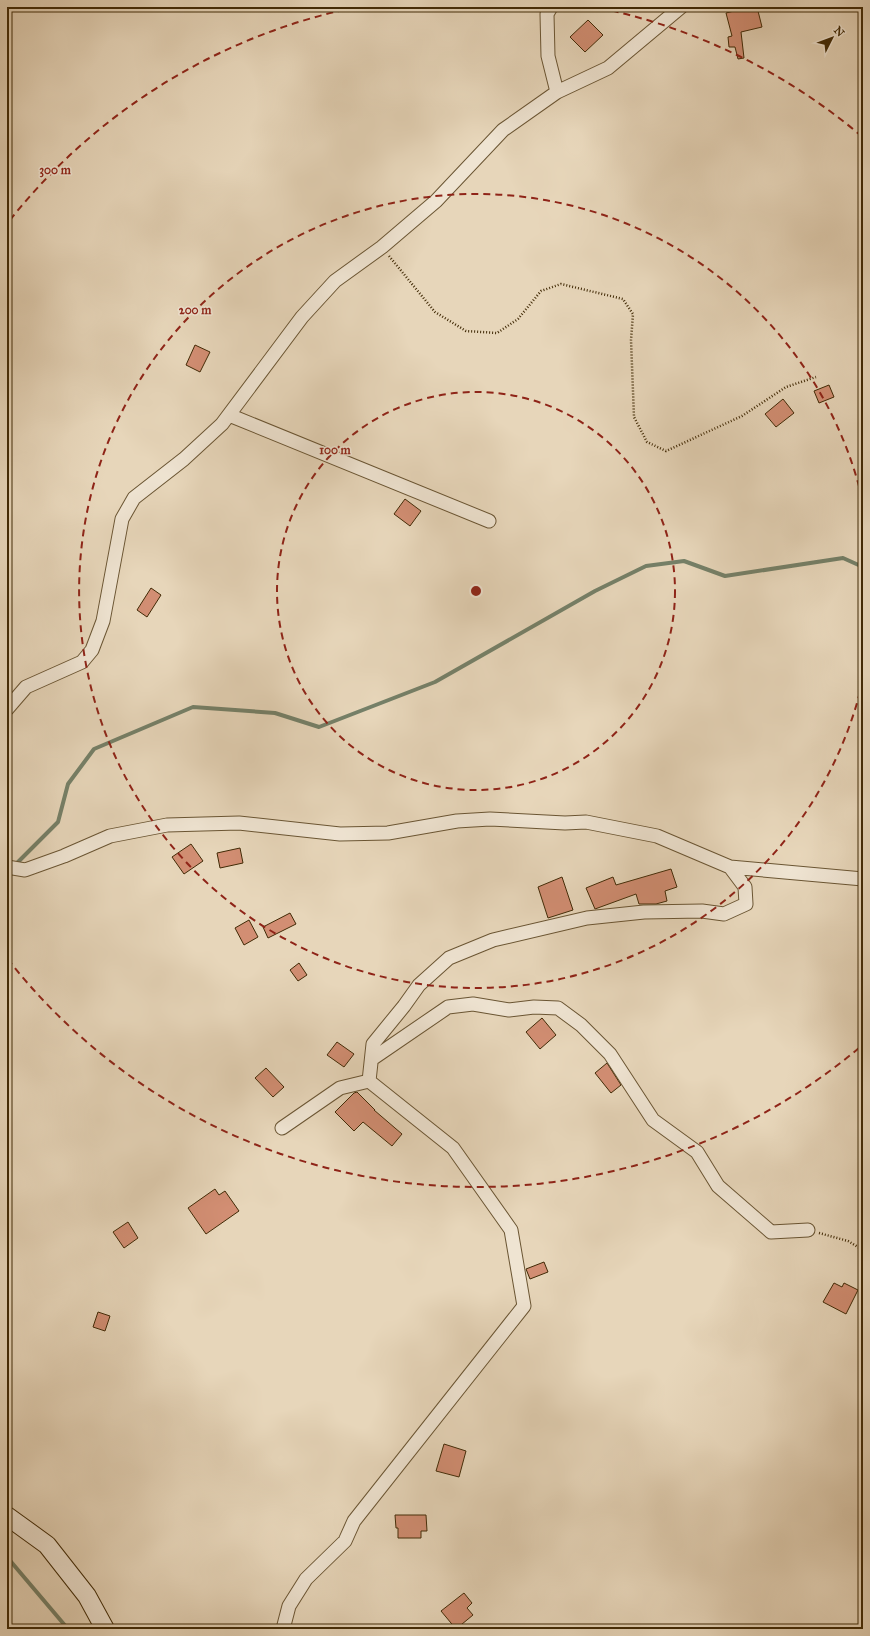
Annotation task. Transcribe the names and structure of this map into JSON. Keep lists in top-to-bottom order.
{
  "north": "top right",
  "rings": ["300 m", "200 m", "100 m"]
}
